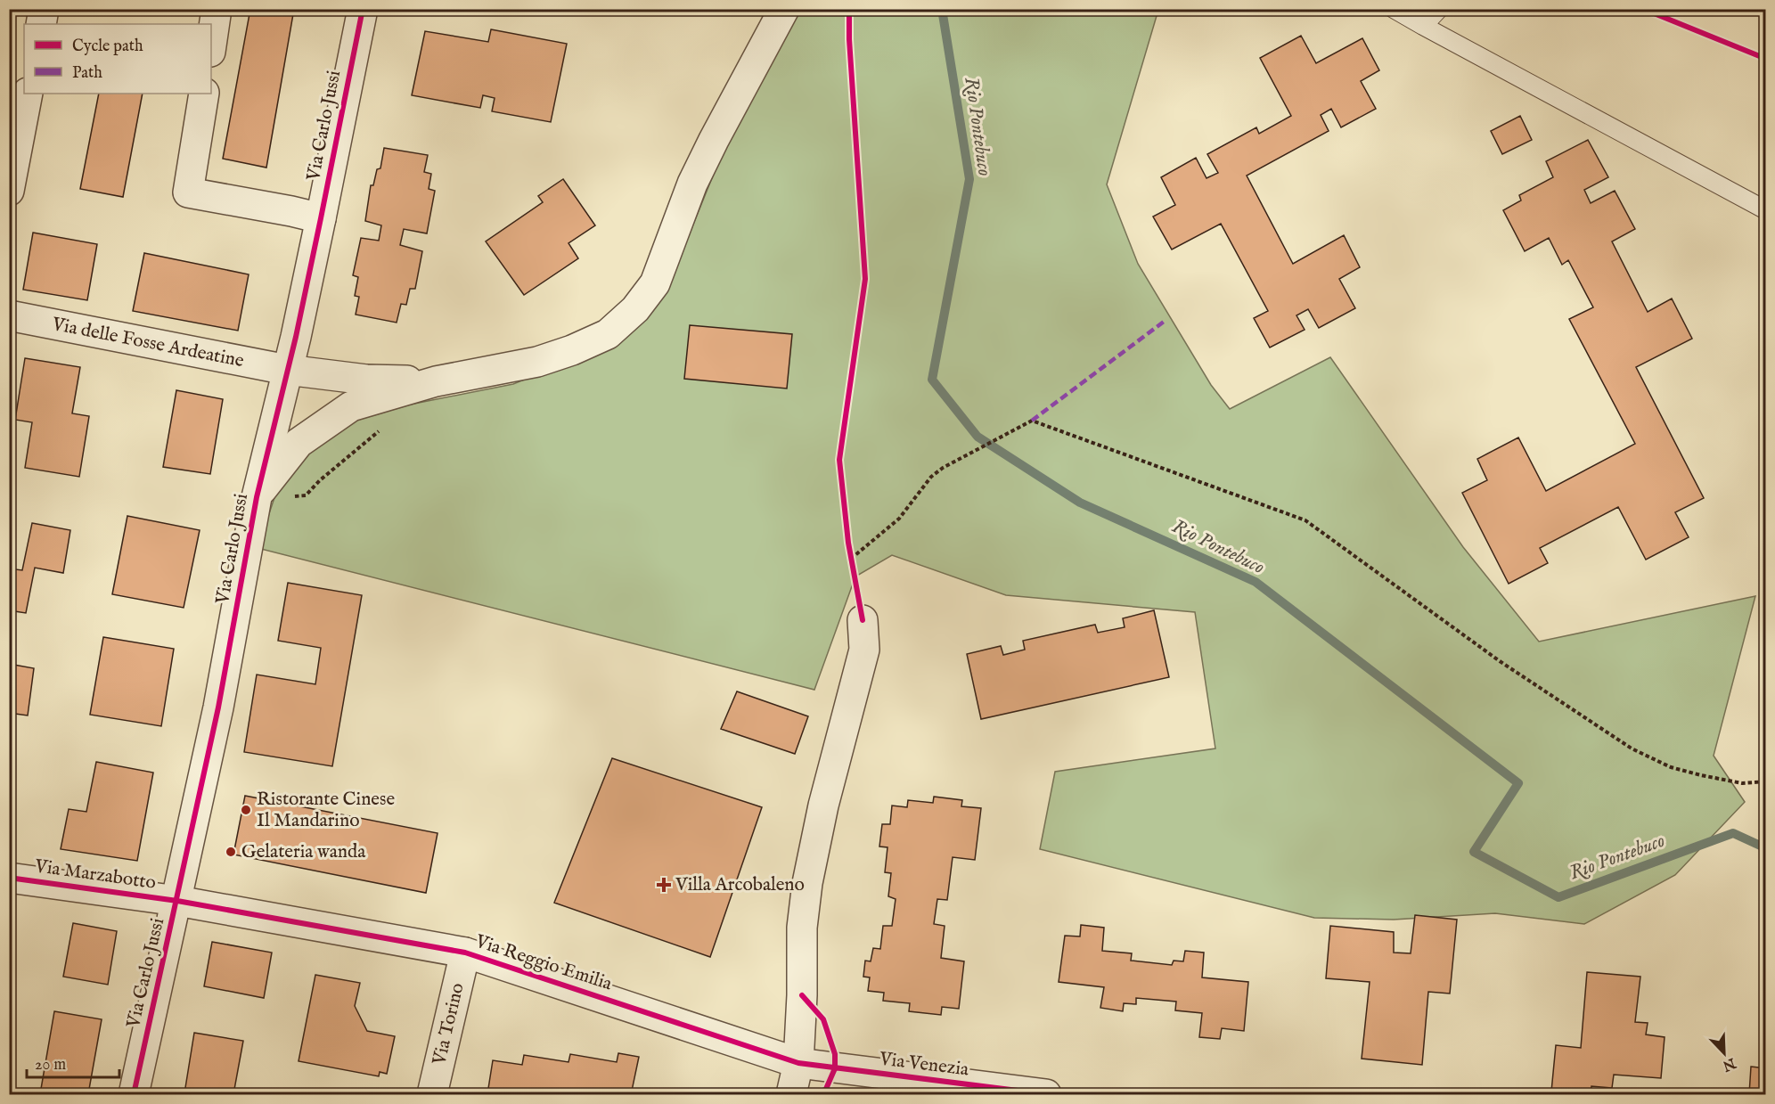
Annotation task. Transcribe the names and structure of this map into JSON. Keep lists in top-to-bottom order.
{
  "streets": {
    "street": [
      "Via Carlo Jussi",
      "Via delle Fosse Ardeatine",
      "Via Marzabotto",
      "Via Reggio Emilia",
      "Via Torino",
      "Via Venezia"
    ]
  },
  "crossings": [
    ["Via Carlo Jussi", "Via delle Fosse Ardeatine"],
    ["Via Carlo Jussi", "Via Marzabotto"],
    ["Via Carlo Jussi", "Via Reggio Emilia"],
    ["Via Marzabotto", "Via Reggio Emilia"],
    ["Via Reggio Emilia", "Via Torino"],
    ["Via Reggio Emilia", "Via Venezia"]
  ],
  "water": ["Rio Pontebuco"],
  "places": {
    "other": ["Ristorante Cinese Il Mandarino", "Gelateria wanda"],
    "health": ["Villa Arcobaleno"]
  },
  "legend": ["Cycle path", "Path"],
  "scale_bar": "20 m",
  "north": "bottom right"
}
